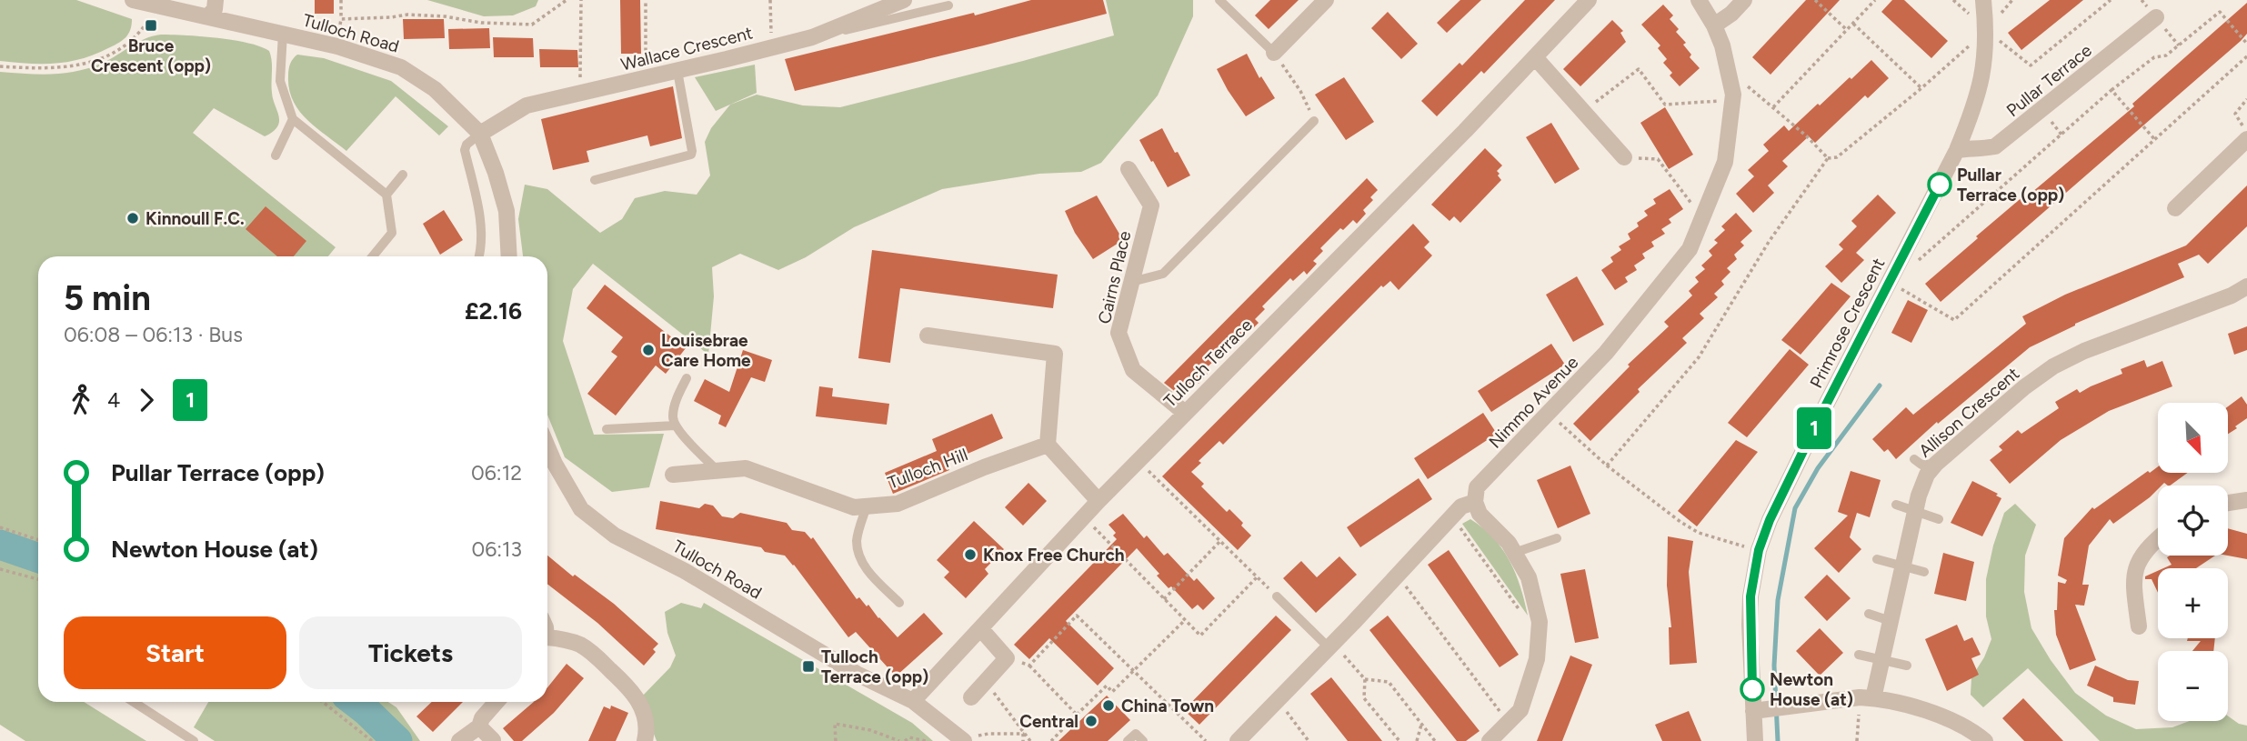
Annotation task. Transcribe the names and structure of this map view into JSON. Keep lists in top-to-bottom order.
{
  "streets": {
    "street": [
      "Tulloch Road",
      "Wallace Crescent",
      "Pullar Terrace",
      "Cairns Place",
      "Primrose Crescent",
      "Tulloch Terrace",
      "Nimmo Avenue",
      "Allison Crescent",
      "Tulloch Hill"
    ]
  },
  "crossings": [
    ["Tulloch Road", "Wallace Crescent"],
    ["Tulloch Road", "Tulloch Terrace"],
    ["Pullar Terrace", "Primrose Crescent"],
    ["Cairns Place", "Tulloch Terrace"]
  ],
  "places": {
    "transit": ["Bruce Crescent (opp)", "Tulloch Terrace (opp)"],
    "other": [
      "Pullar Terrace (opp)",
      "Kinnoull F.C.",
      "Louisebrae Care Home",
      "Knox Free Church",
      "Newton House (at)",
      "China Town",
      "Central"
    ]
  },
  "lines": ["bus line 1"],
  "north": "bottom right",
  "page": {
    "on_map": "1",
    "heading": ["5 min", "06:08 – 06:13 · Bus", "£2.16"],
    "legs": ["4", "1"],
    "map_buttons": ["+", "−"],
    "list": [
      {
        "name": "Pullar Terrace (opp)",
        "value": "06:12"
      },
      {
        "name": "Newton House (at)",
        "value": "06:13"
      }
    ],
    "buttons": ["Start", "Tickets"]
  }
}
